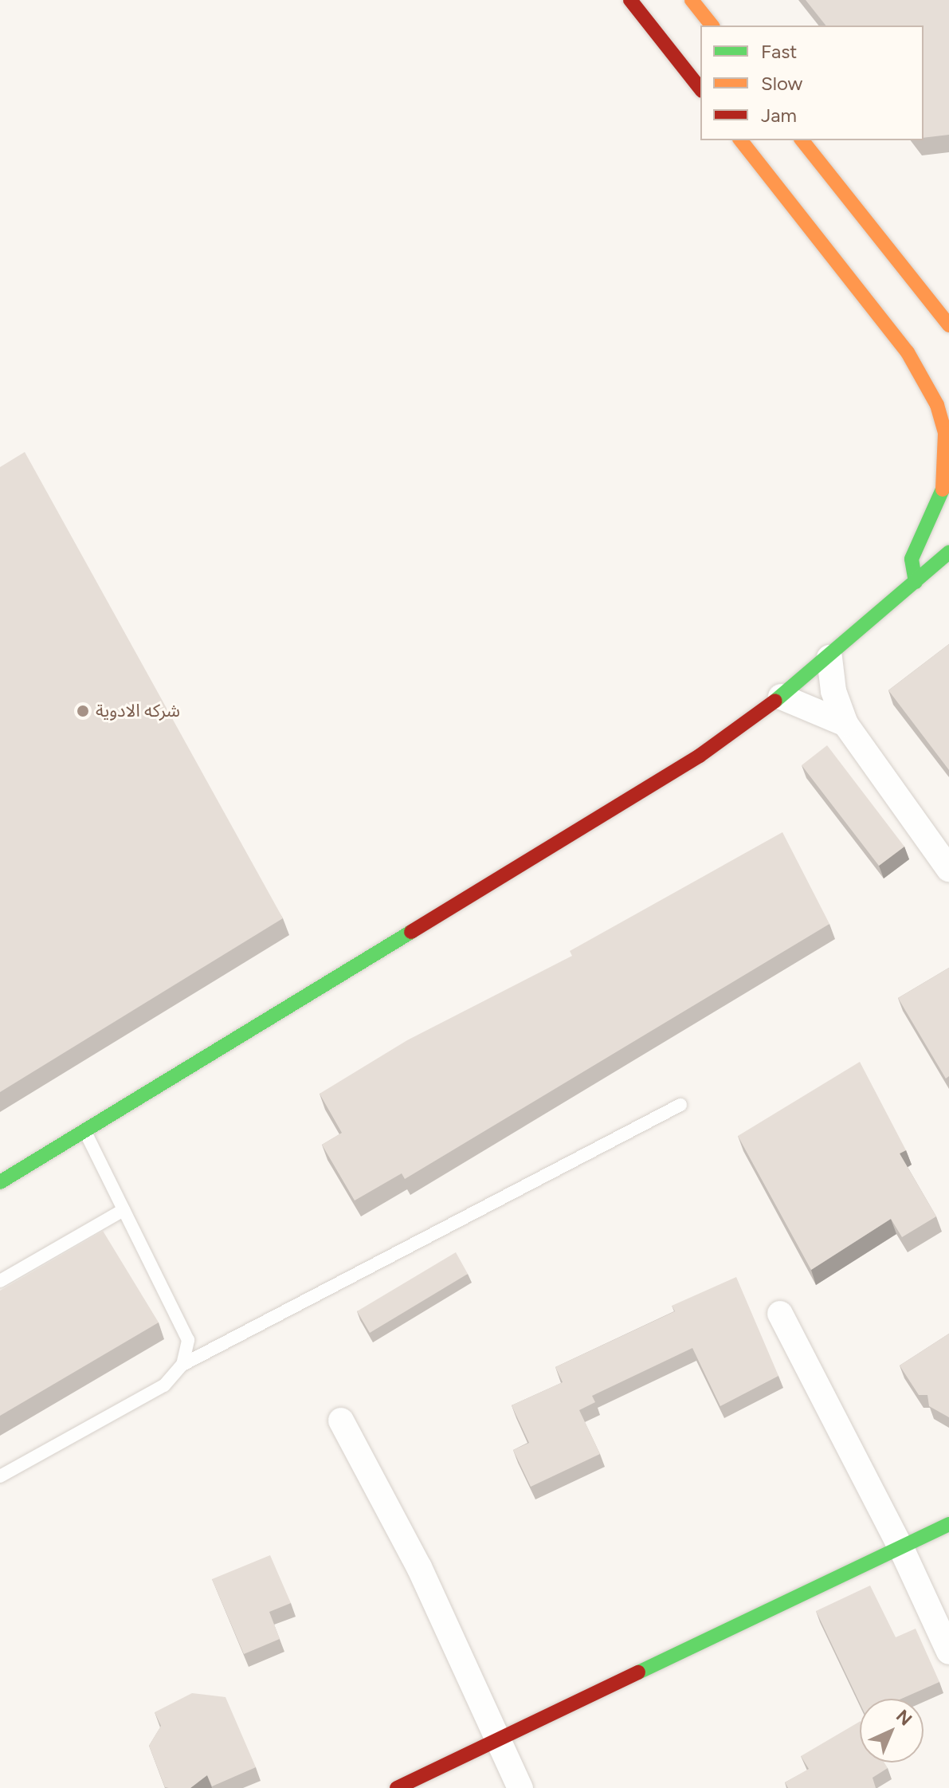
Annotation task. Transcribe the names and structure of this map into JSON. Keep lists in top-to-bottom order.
{
  "places": ["شركه الادوية"],
  "legend": ["Fast", "Slow", "Jam"],
  "north": "top right"
}
